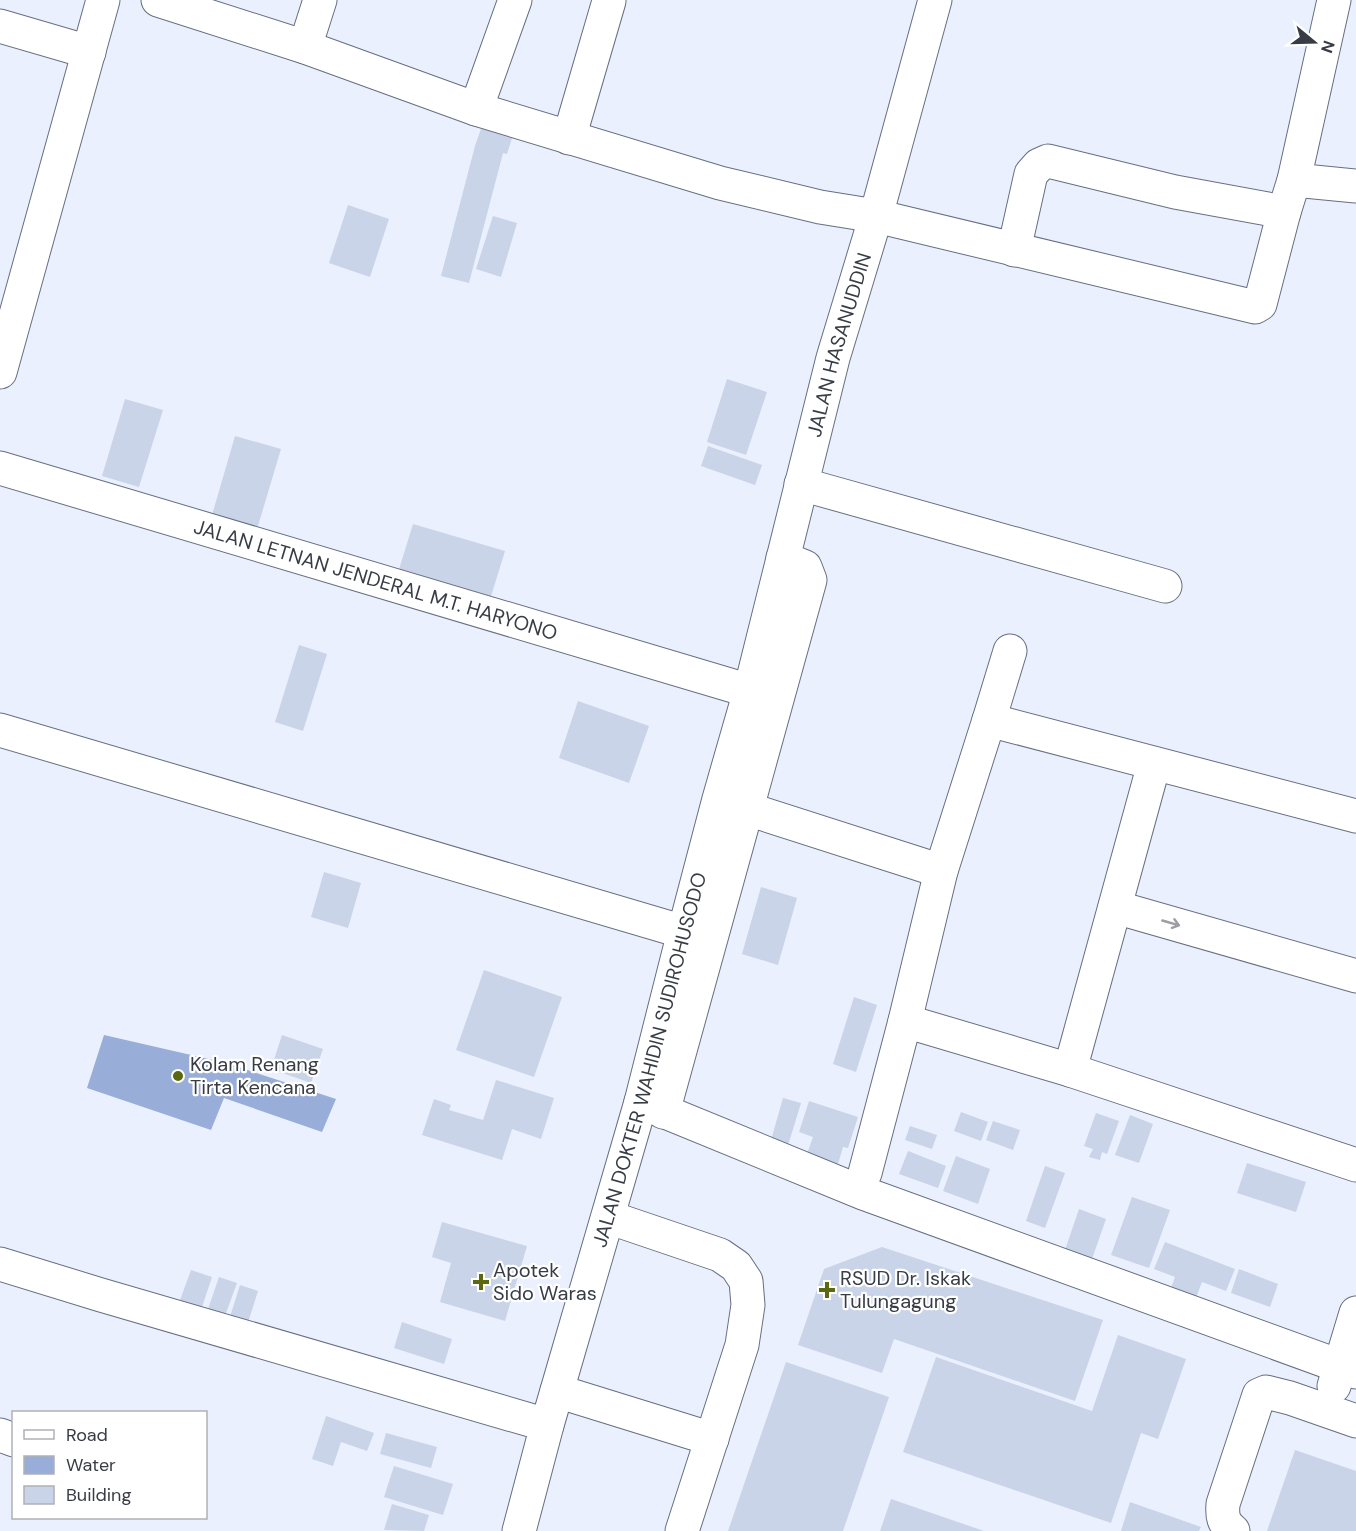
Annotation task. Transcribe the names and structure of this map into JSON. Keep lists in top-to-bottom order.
{
  "streets": {
    "street": ["JALAN HASANUDDIN", "JALAN LETNAN JENDERAL M.T. HARYONO", "JALAN DOKTER WAHIDIN SUDIROHUSODO"]
  },
  "crossings": [
    ["JALAN HASANUDDIN", "JALAN LETNAN JENDERAL M.T. HARYONO"],
    ["JALAN HASANUDDIN", "JALAN DOKTER WAHIDIN SUDIROHUSODO"],
    ["JALAN LETNAN JENDERAL M.T. HARYONO", "JALAN DOKTER WAHIDIN SUDIROHUSODO"]
  ],
  "places": {
    "other": ["Kolam Renang Tirta Kencana"],
    "health": ["Apotek Sido Waras", "RSUD Dr. Iskak Tulungagung"]
  },
  "legend": ["Road", "Water", "Building"],
  "north": "right"
}
